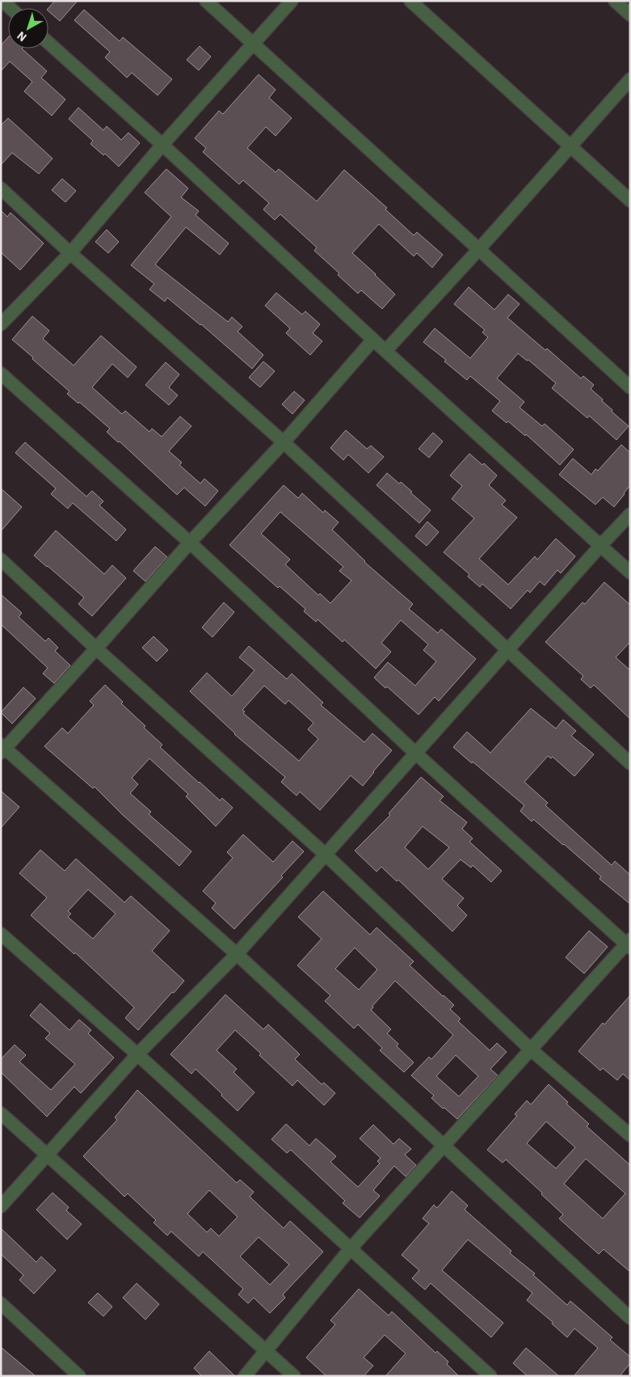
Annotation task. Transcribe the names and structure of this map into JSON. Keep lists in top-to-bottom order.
{
  "north": "bottom left"
}
